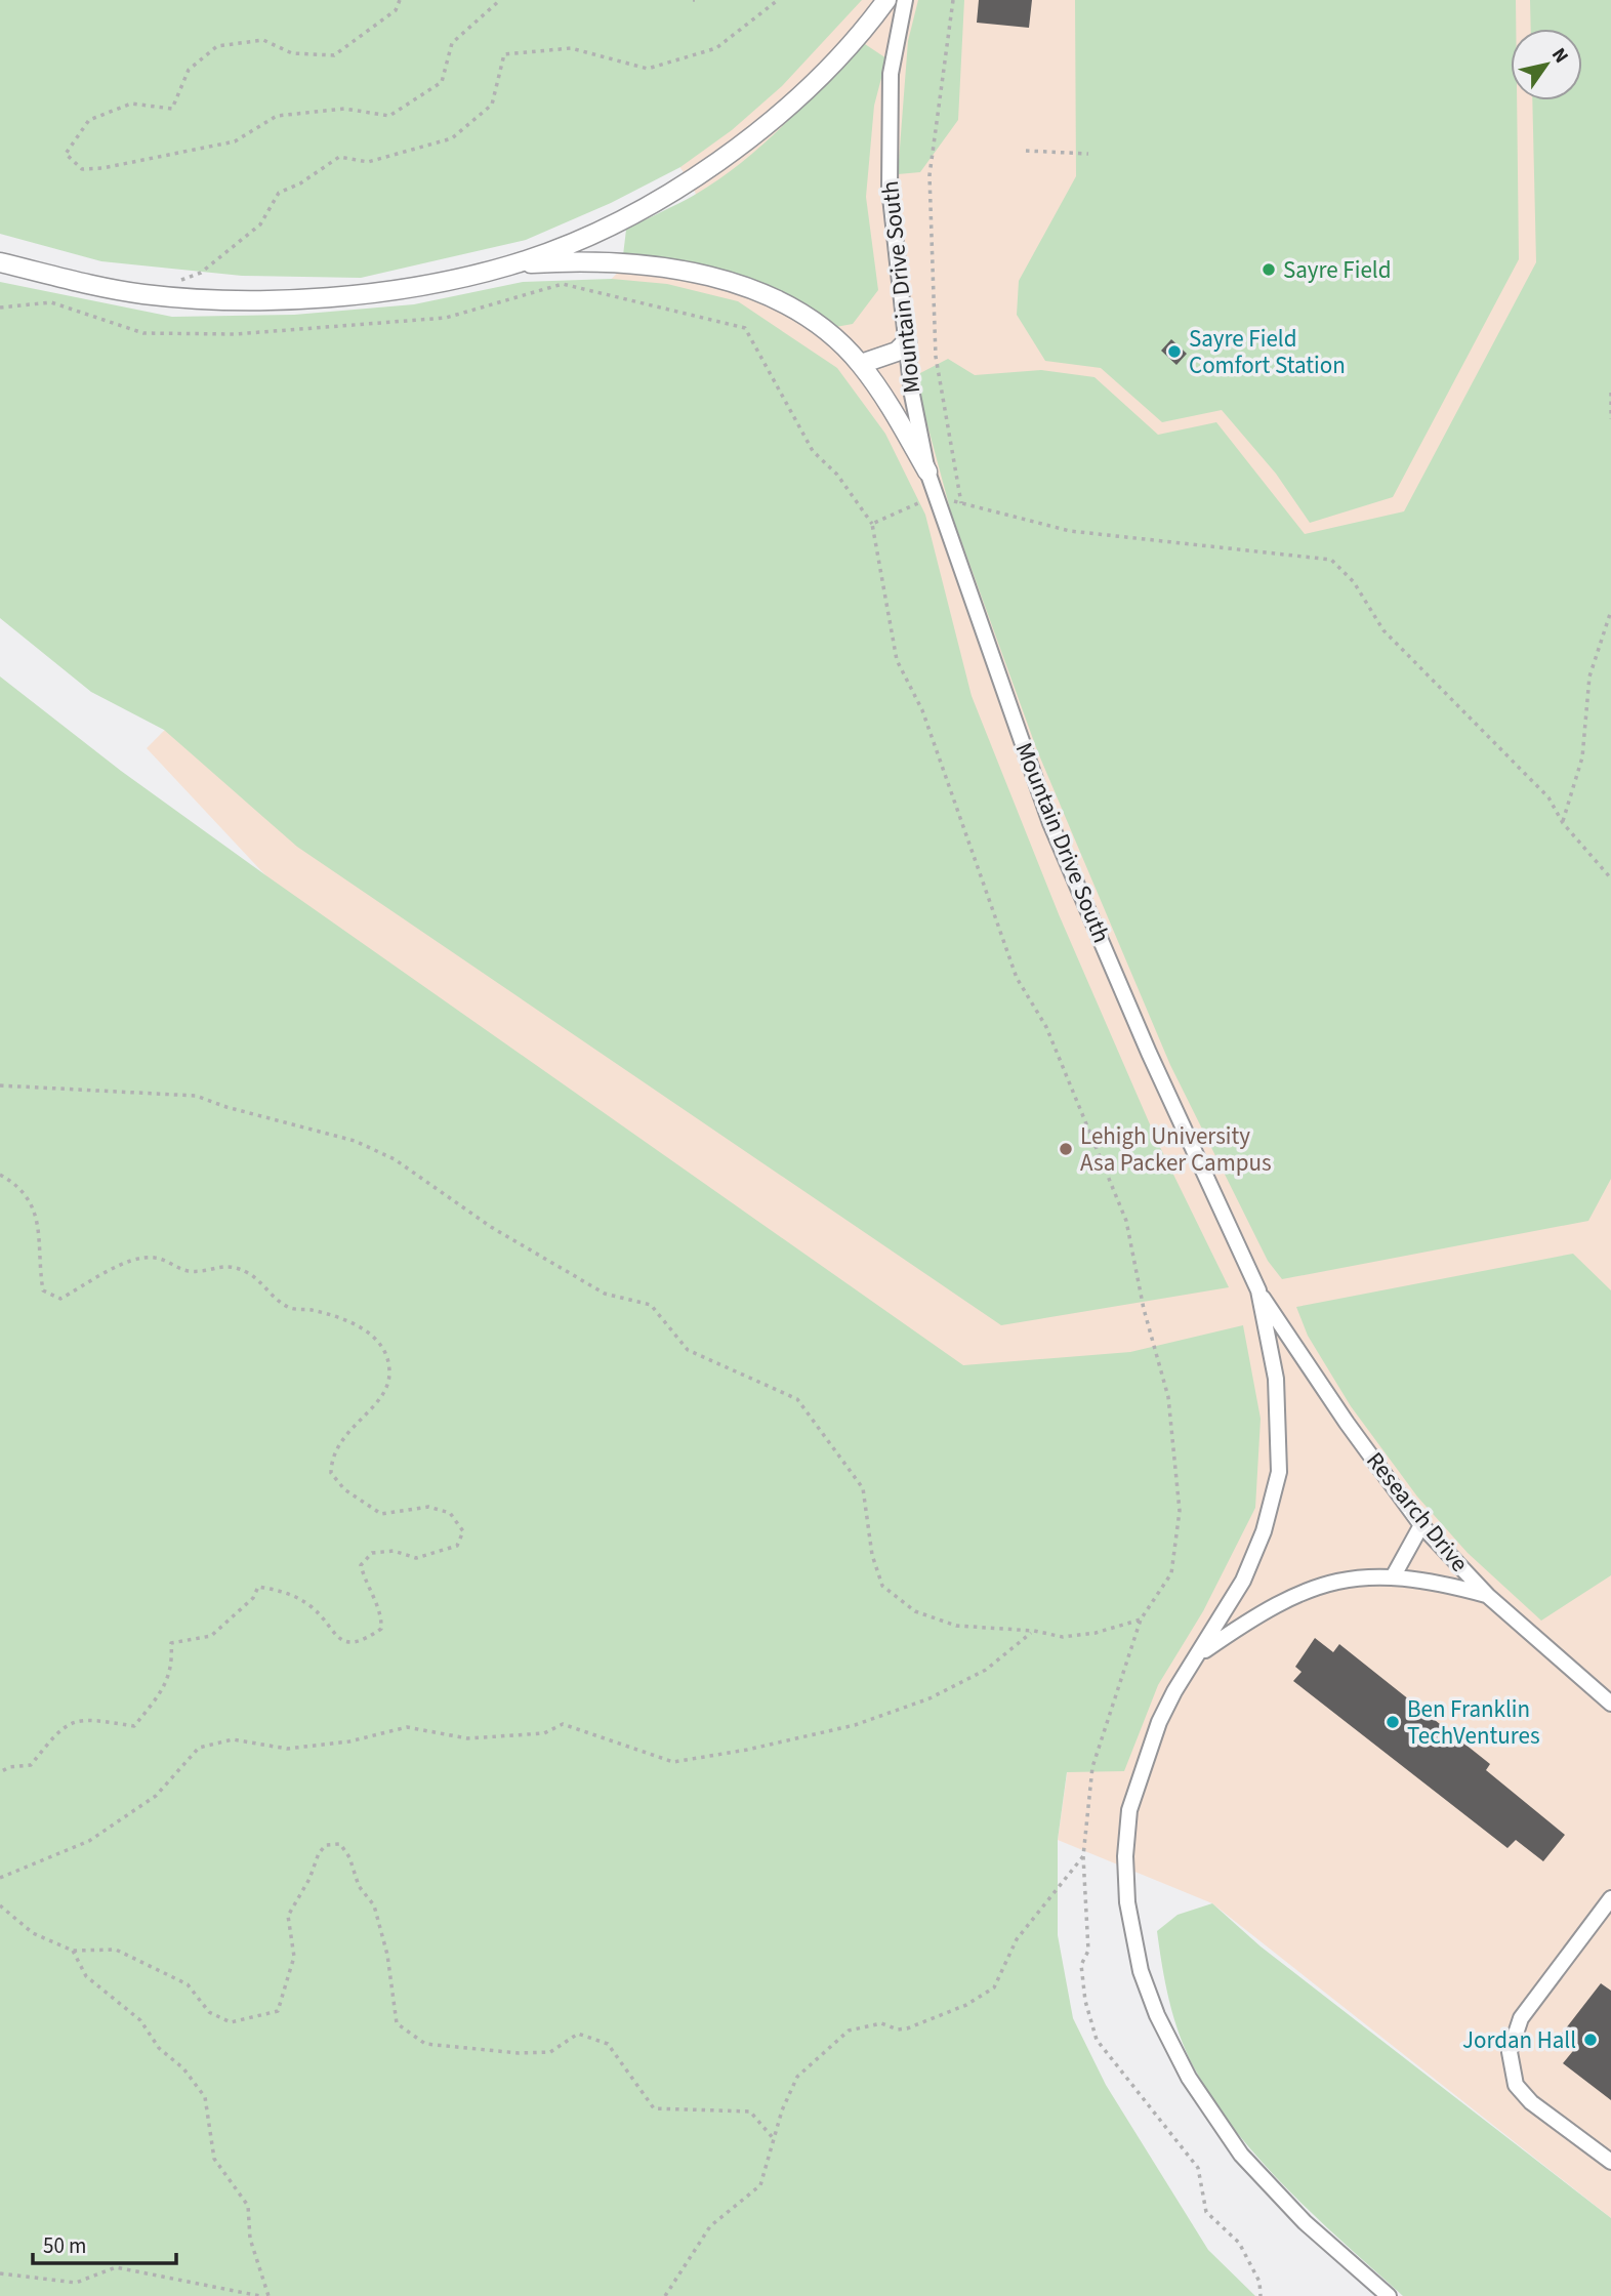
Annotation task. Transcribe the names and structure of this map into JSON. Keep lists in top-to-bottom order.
{
  "streets": {
    "street": ["Mountain Drive South", "Research Drive"]
  },
  "crossings": [
    ["Mountain Drive South", "Research Drive"]
  ],
  "places": [
    "Sayre Field",
    "Sayre Field Comfort Station",
    "Lehigh University Asa Packer Campus",
    "Ben Franklin TechVentures",
    "Jordan Hall"
  ],
  "scale_bar": "50 m",
  "north": "top right"
}
